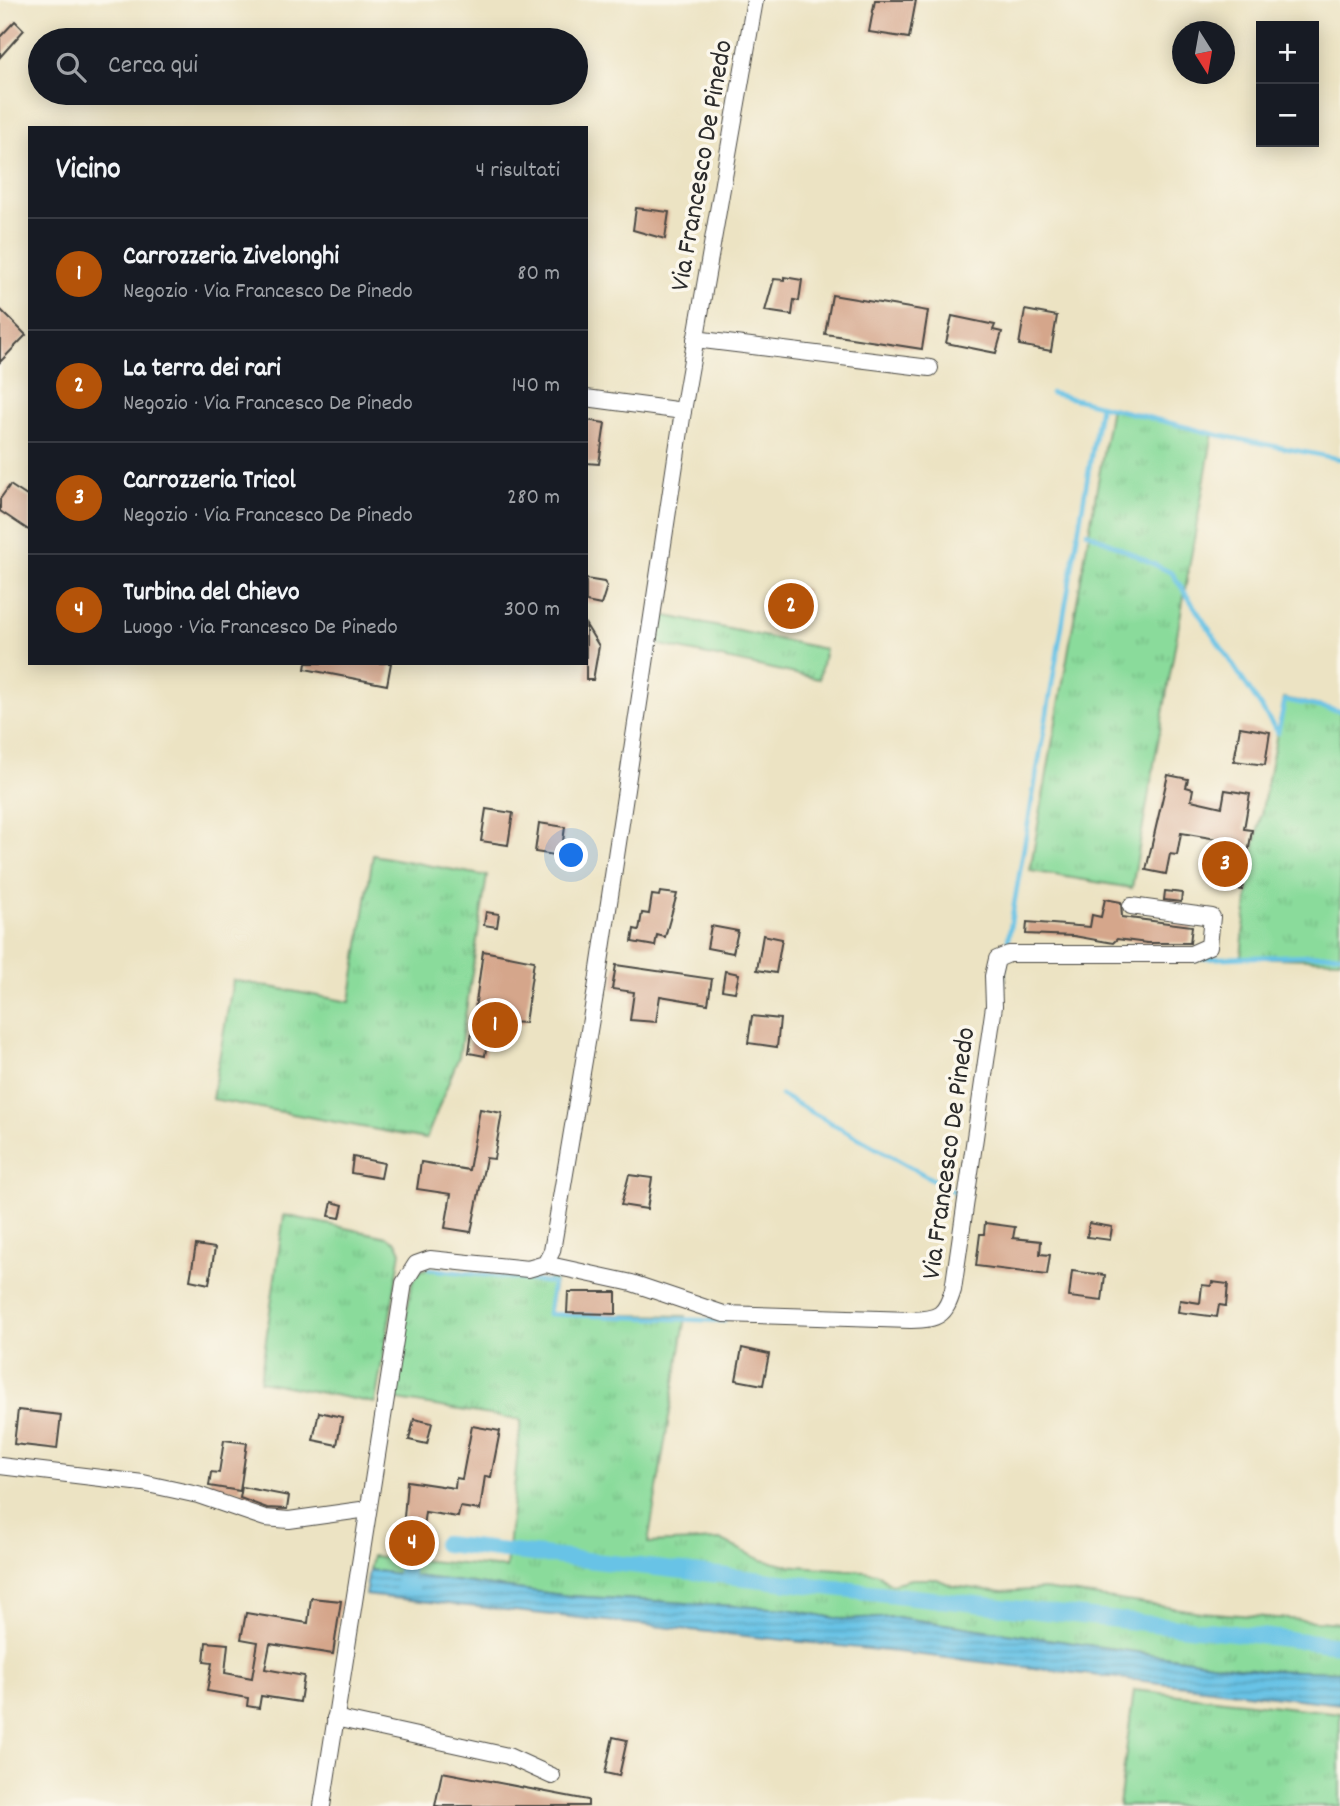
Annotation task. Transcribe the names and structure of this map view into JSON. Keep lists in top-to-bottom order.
{
  "streets": {
    "street": ["Via Francesco De Pinedo"]
  },
  "north": "bottom",
  "page": {
    "map_buttons": ["+", "−"],
    "search": "Cerca qui",
    "heading": ["Vicino", "4 risultati"],
    "list": [
      {
        "mark": "1",
        "name": "Carrozzeria Zivelonghi",
        "note": "Negozio · Via Francesco De Pinedo",
        "value": "80 m"
      },
      {
        "mark": "2",
        "name": "La terra dei rari",
        "note": "Negozio · Via Francesco De Pinedo",
        "value": "140 m"
      },
      {
        "mark": "3",
        "name": "Carrozzeria Tricol",
        "note": "Negozio · Via Francesco De Pinedo",
        "value": "280 m"
      },
      {
        "mark": "4",
        "name": "Turbina del Chievo",
        "note": "Luogo · Via Francesco De Pinedo",
        "value": "300 m"
      }
    ],
    "pins": [
      "2",
      "3",
      "1",
      "4"
    ]
  }
}
